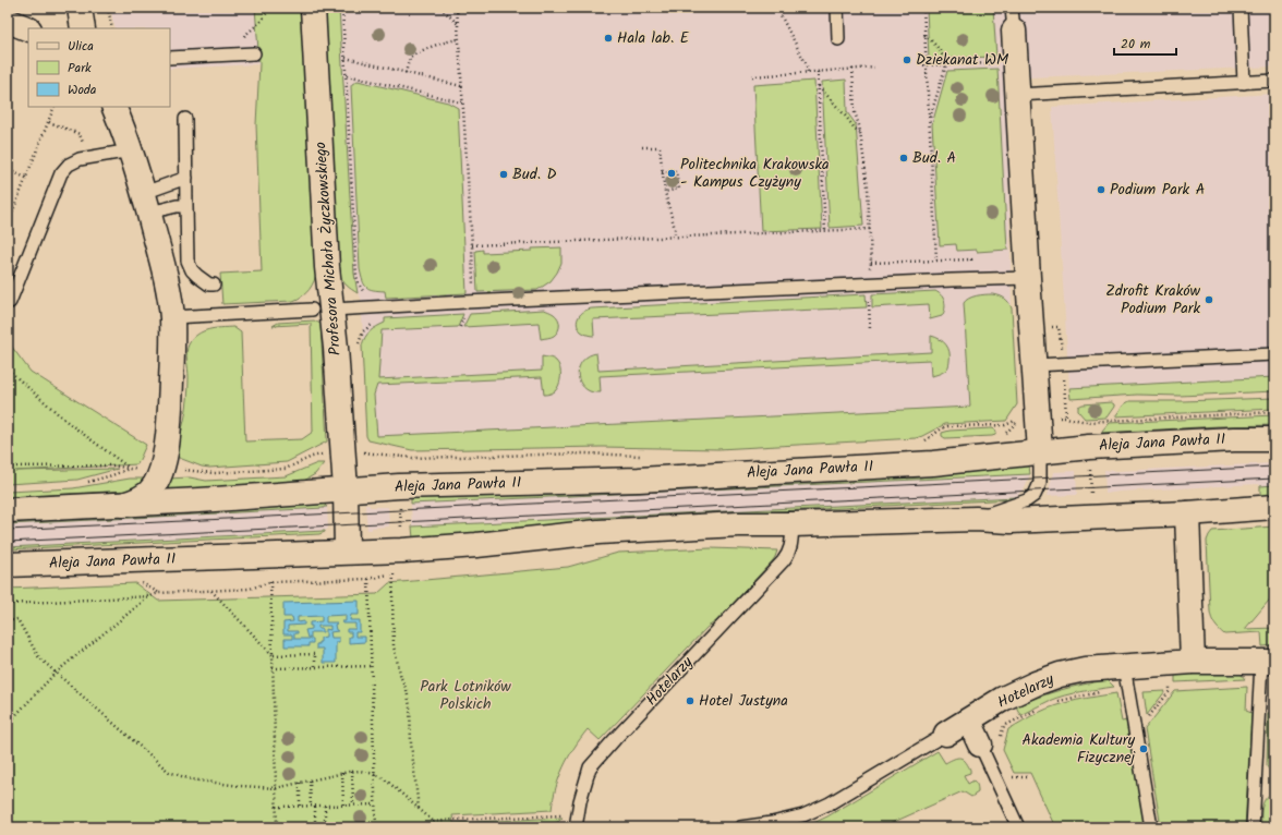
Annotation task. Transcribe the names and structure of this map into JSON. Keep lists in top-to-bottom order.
{
  "streets": {
    "main road": ["Profesora Michała Życzkowskiego", "Aleja Jana Pawła II", "Hotelarzy"]
  },
  "crossings": [
    ["Profesora Michała Życzkowskiego", "Aleja Jana Pawła II"],
    ["Aleja Jana Pawła II", "Hotelarzy"]
  ],
  "parks": ["Park Lotników Polskich"],
  "places": [
    "Hala lab. E",
    "Dziekanat WM",
    "Bud. A",
    "Politechnika Krakowska - Kampus Czyżyny",
    "Bud. D",
    "Podium Park A",
    "Zdrofit Kraków Podium Park",
    "Hotel Justyna",
    "Akademia Kultury Fizycznej"
  ],
  "legend": ["Ulica", "Park", "Woda"],
  "scale_bar": "20 m"
}
